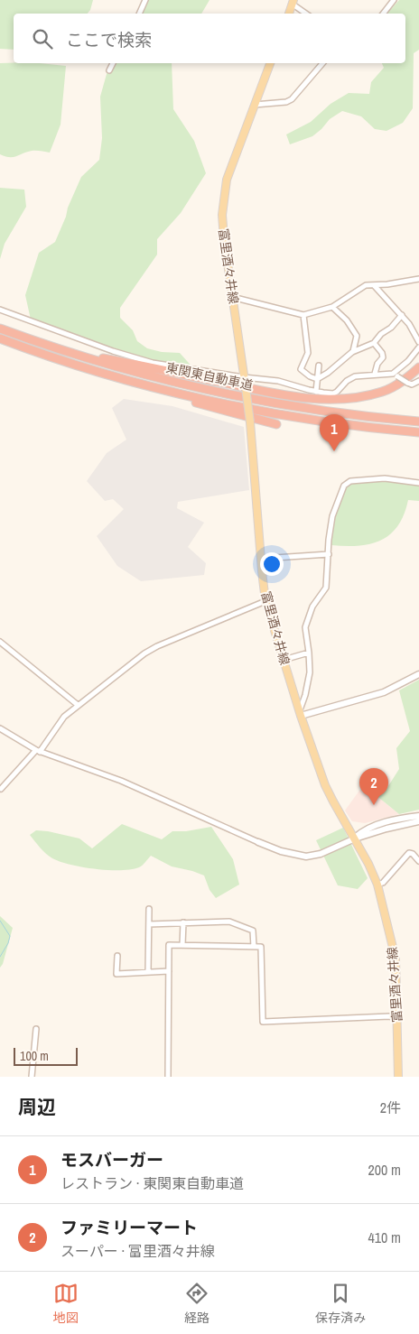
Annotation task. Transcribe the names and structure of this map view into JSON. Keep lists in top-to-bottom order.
{
  "streets": {
    "highway": ["東関東自動車道"],
    "main road": ["富里酒々井線"]
  },
  "scale_bar": "100 m",
  "page": {
    "search": "ここで検索",
    "pins": ["1", "2"],
    "scale": "100 m",
    "heading": ["周辺", "2件"],
    "list": [
      {
        "mark": "1",
        "name": "モスバーガー",
        "note": "レストラン · 東関東自動車道",
        "value": "200 m"
      },
      {
        "mark": "2",
        "name": "ファミリーマート",
        "note": "スーパー · 富里酒々井線",
        "value": "410 m"
      }
    ],
    "nav": ["地図", "経路", "保存済み"]
  }
}
